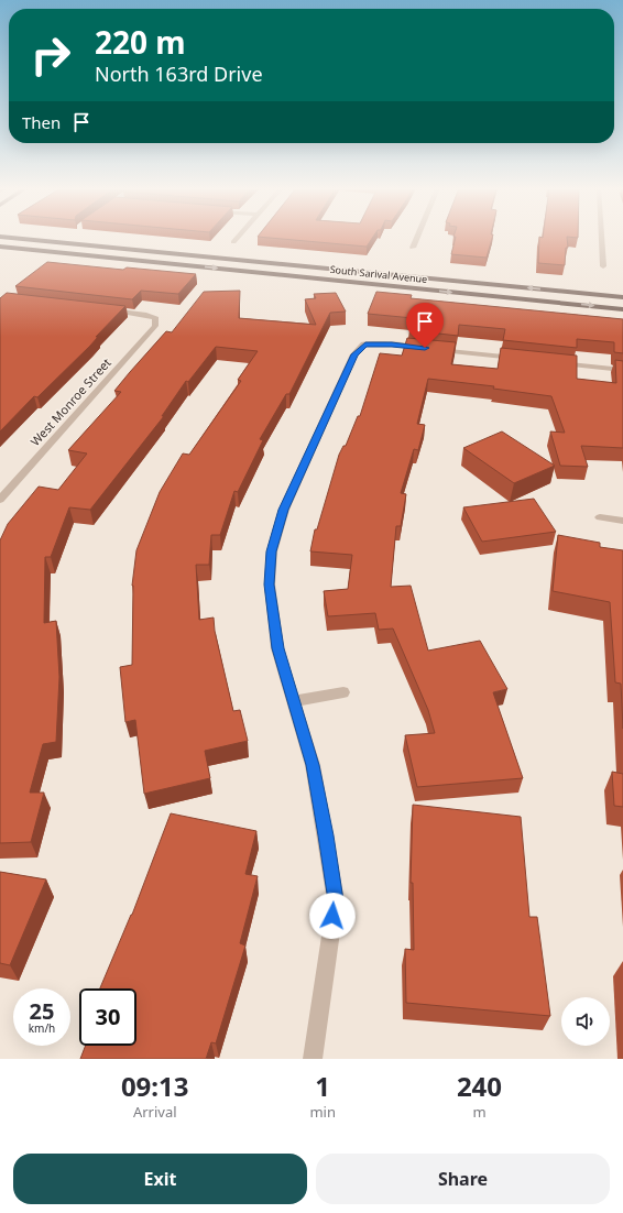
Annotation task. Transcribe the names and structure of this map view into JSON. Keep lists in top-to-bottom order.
{
  "streets": {
    "main road": ["South Sarival Avenue"],
    "street": ["West Monroe Street"]
  },
  "page": {
    "turn": ["220 m", "North 163rd Drive"],
    "then": "Then",
    "speed": "25 km/h",
    "limit": "30",
    "eta": [
      "09:13",
      "Arrival",
      "1",
      "min",
      "240",
      "m"
    ],
    "buttons": ["Exit", "Share"]
  }
}
